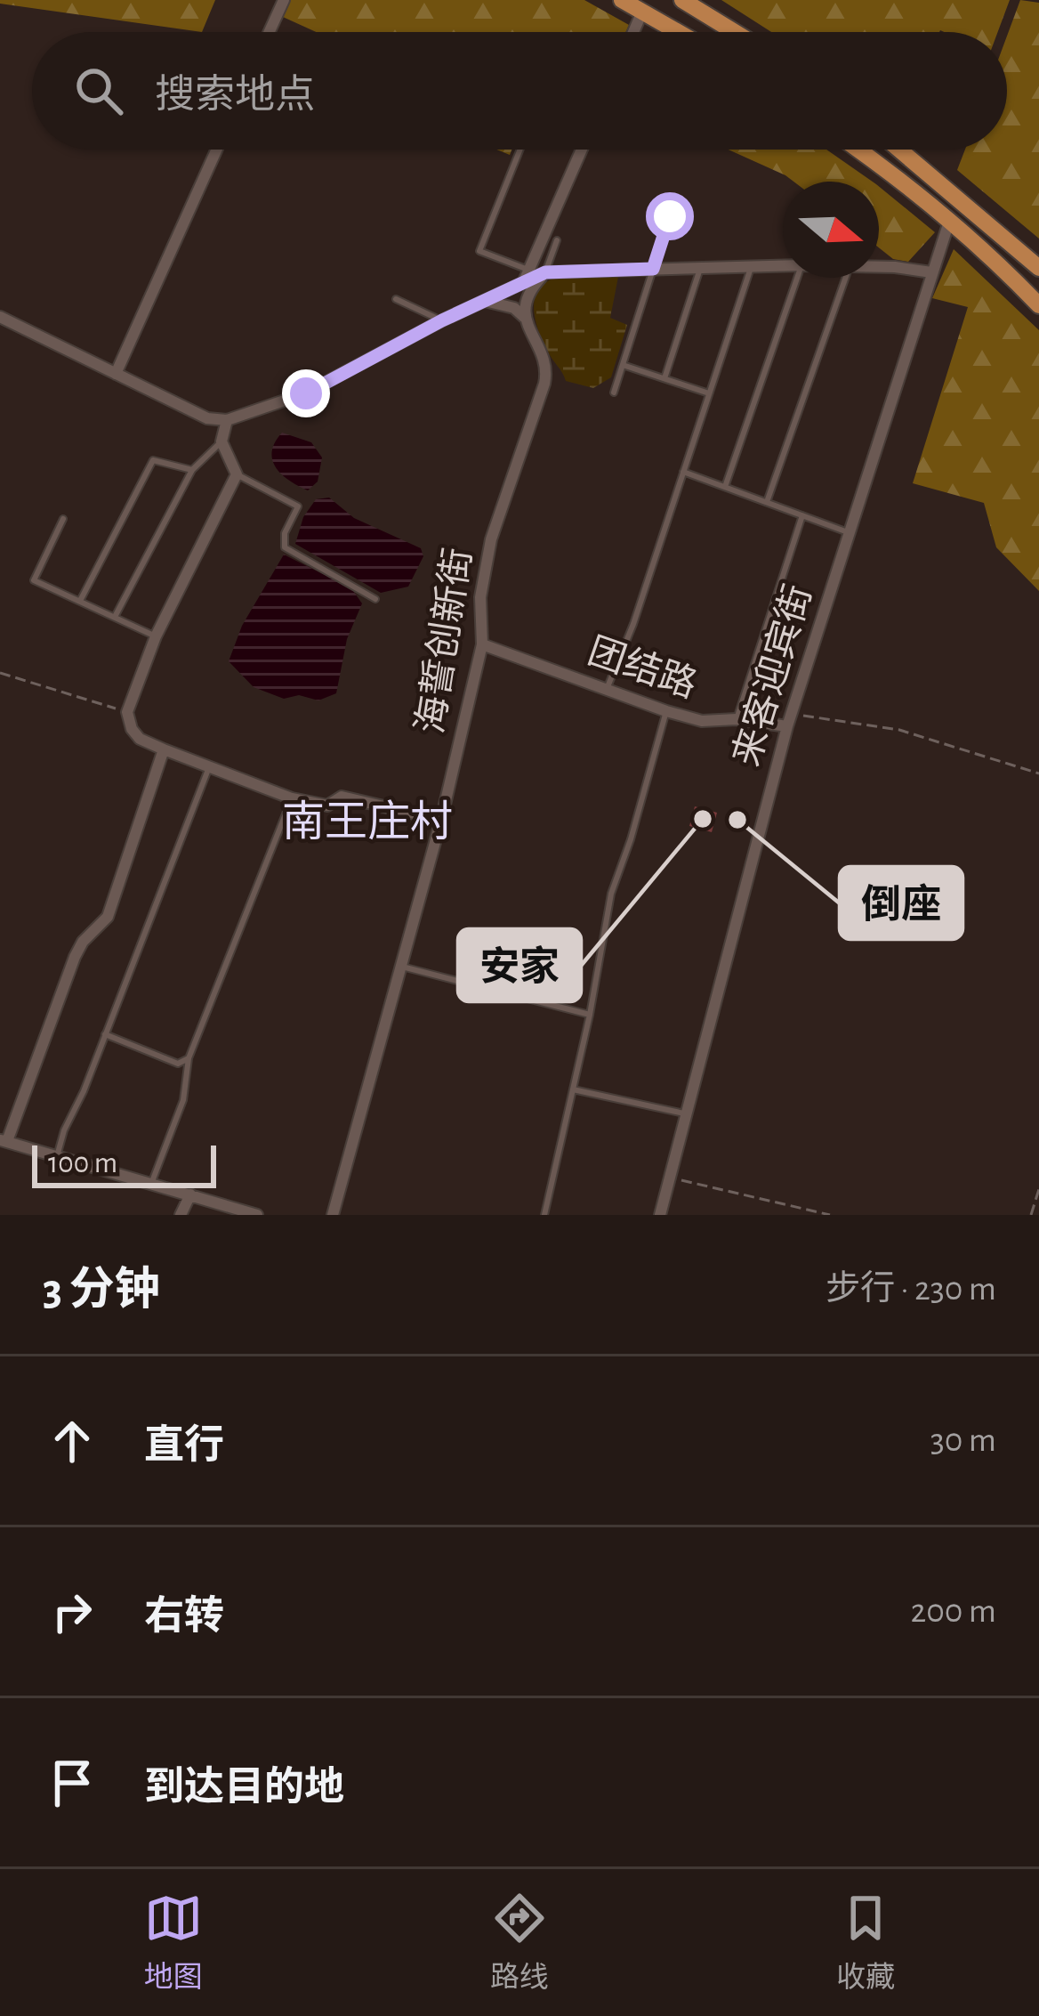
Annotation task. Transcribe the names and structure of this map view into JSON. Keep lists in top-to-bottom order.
{
  "streets": {
    "street": ["海誓创新街", "团结路", "来客迎宾街"]
  },
  "crossings": [
    ["海誓创新街", "团结路"],
    ["团结路", "来客迎宾街"]
  ],
  "districts": ["南王庄村"],
  "places": ["安家", "倒座"],
  "scale_bar": "100 m",
  "north": "right",
  "page": {
    "search": "搜索地点",
    "scale": "100 m",
    "heading": ["3 分钟", "步行 · 230 m"],
    "list": [
      ["直行", "30 m"],
      ["右转", "200 m"],
      "到达目的地"
    ],
    "nav": ["地图", "路线", "收藏"]
  }
}
